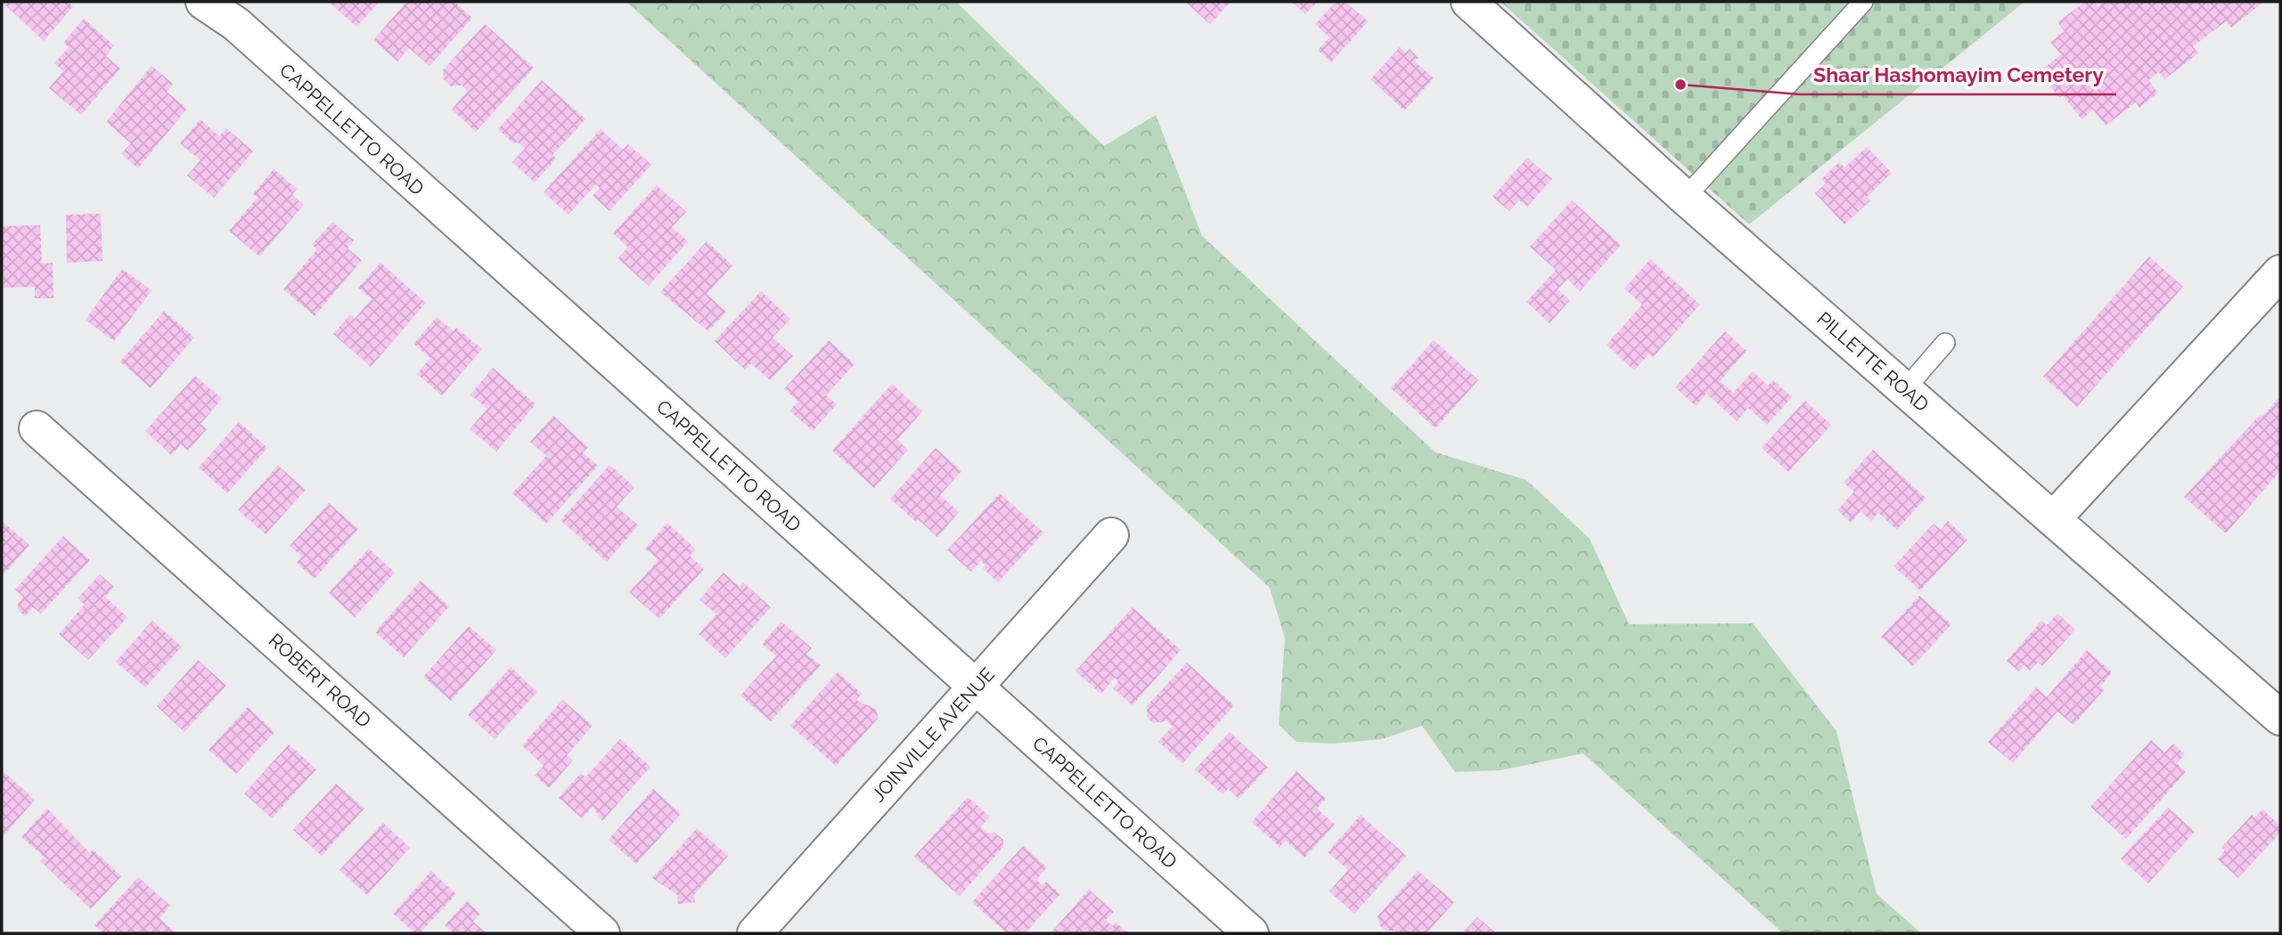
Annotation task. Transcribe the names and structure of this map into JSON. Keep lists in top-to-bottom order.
{
  "streets": {
    "street": [
      "CAPPELLETTO ROAD",
      "PILLETTE ROAD",
      "ROBERT ROAD",
      "JOINVILLE AVENUE"
    ]
  },
  "crossings": [
    ["CAPPELLETTO ROAD", "JOINVILLE AVENUE"]
  ],
  "places": ["Shaar Hashomayim Cemetery"]
}
